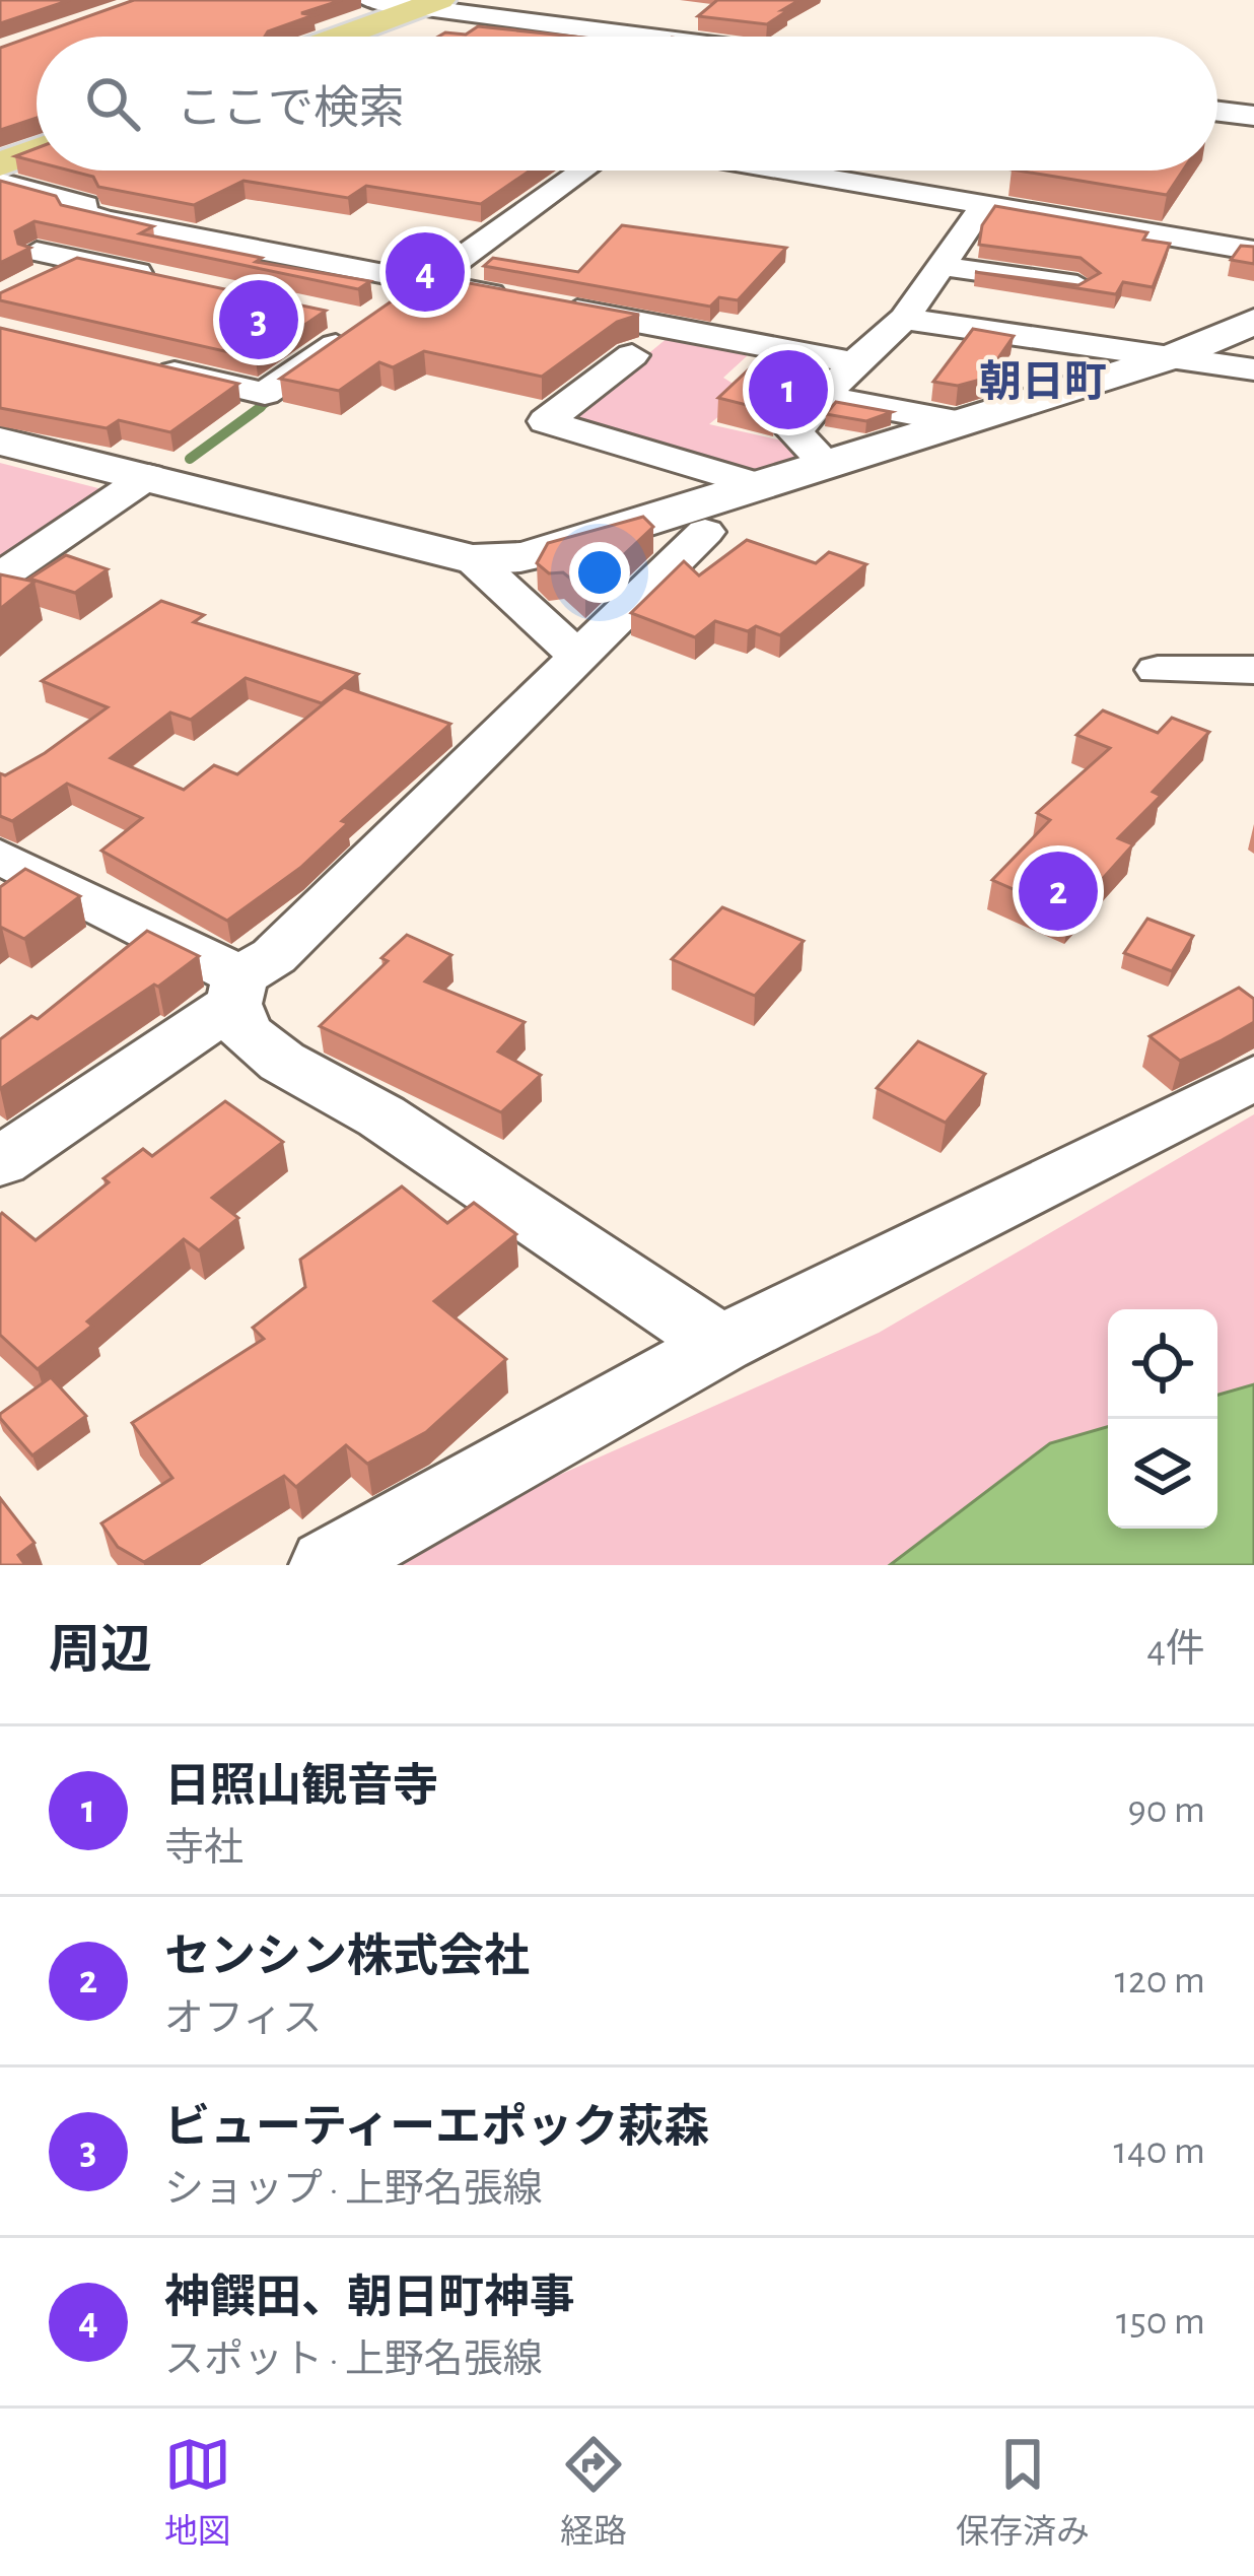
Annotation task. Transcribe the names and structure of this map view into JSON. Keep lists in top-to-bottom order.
{
  "districts": ["朝日町"],
  "page": {
    "search": "ここで検索",
    "pins": [
      "4",
      "3",
      "1",
      "2"
    ],
    "heading": ["周辺", "4件"],
    "list": [
      {
        "mark": "1",
        "name": "日照山観音寺",
        "note": "寺社",
        "value": "90 m"
      },
      {
        "mark": "2",
        "name": "センシン株式会社",
        "note": "オフィス",
        "value": "120 m"
      },
      {
        "mark": "3",
        "name": "ビューティーエポック萩森",
        "note": "ショップ · 上野名張線",
        "value": "140 m"
      },
      {
        "mark": "4",
        "name": "神饌田、朝日町神事",
        "note": "スポット · 上野名張線",
        "value": "150 m"
      }
    ],
    "nav": ["地図", "経路", "保存済み"]
  }
}
